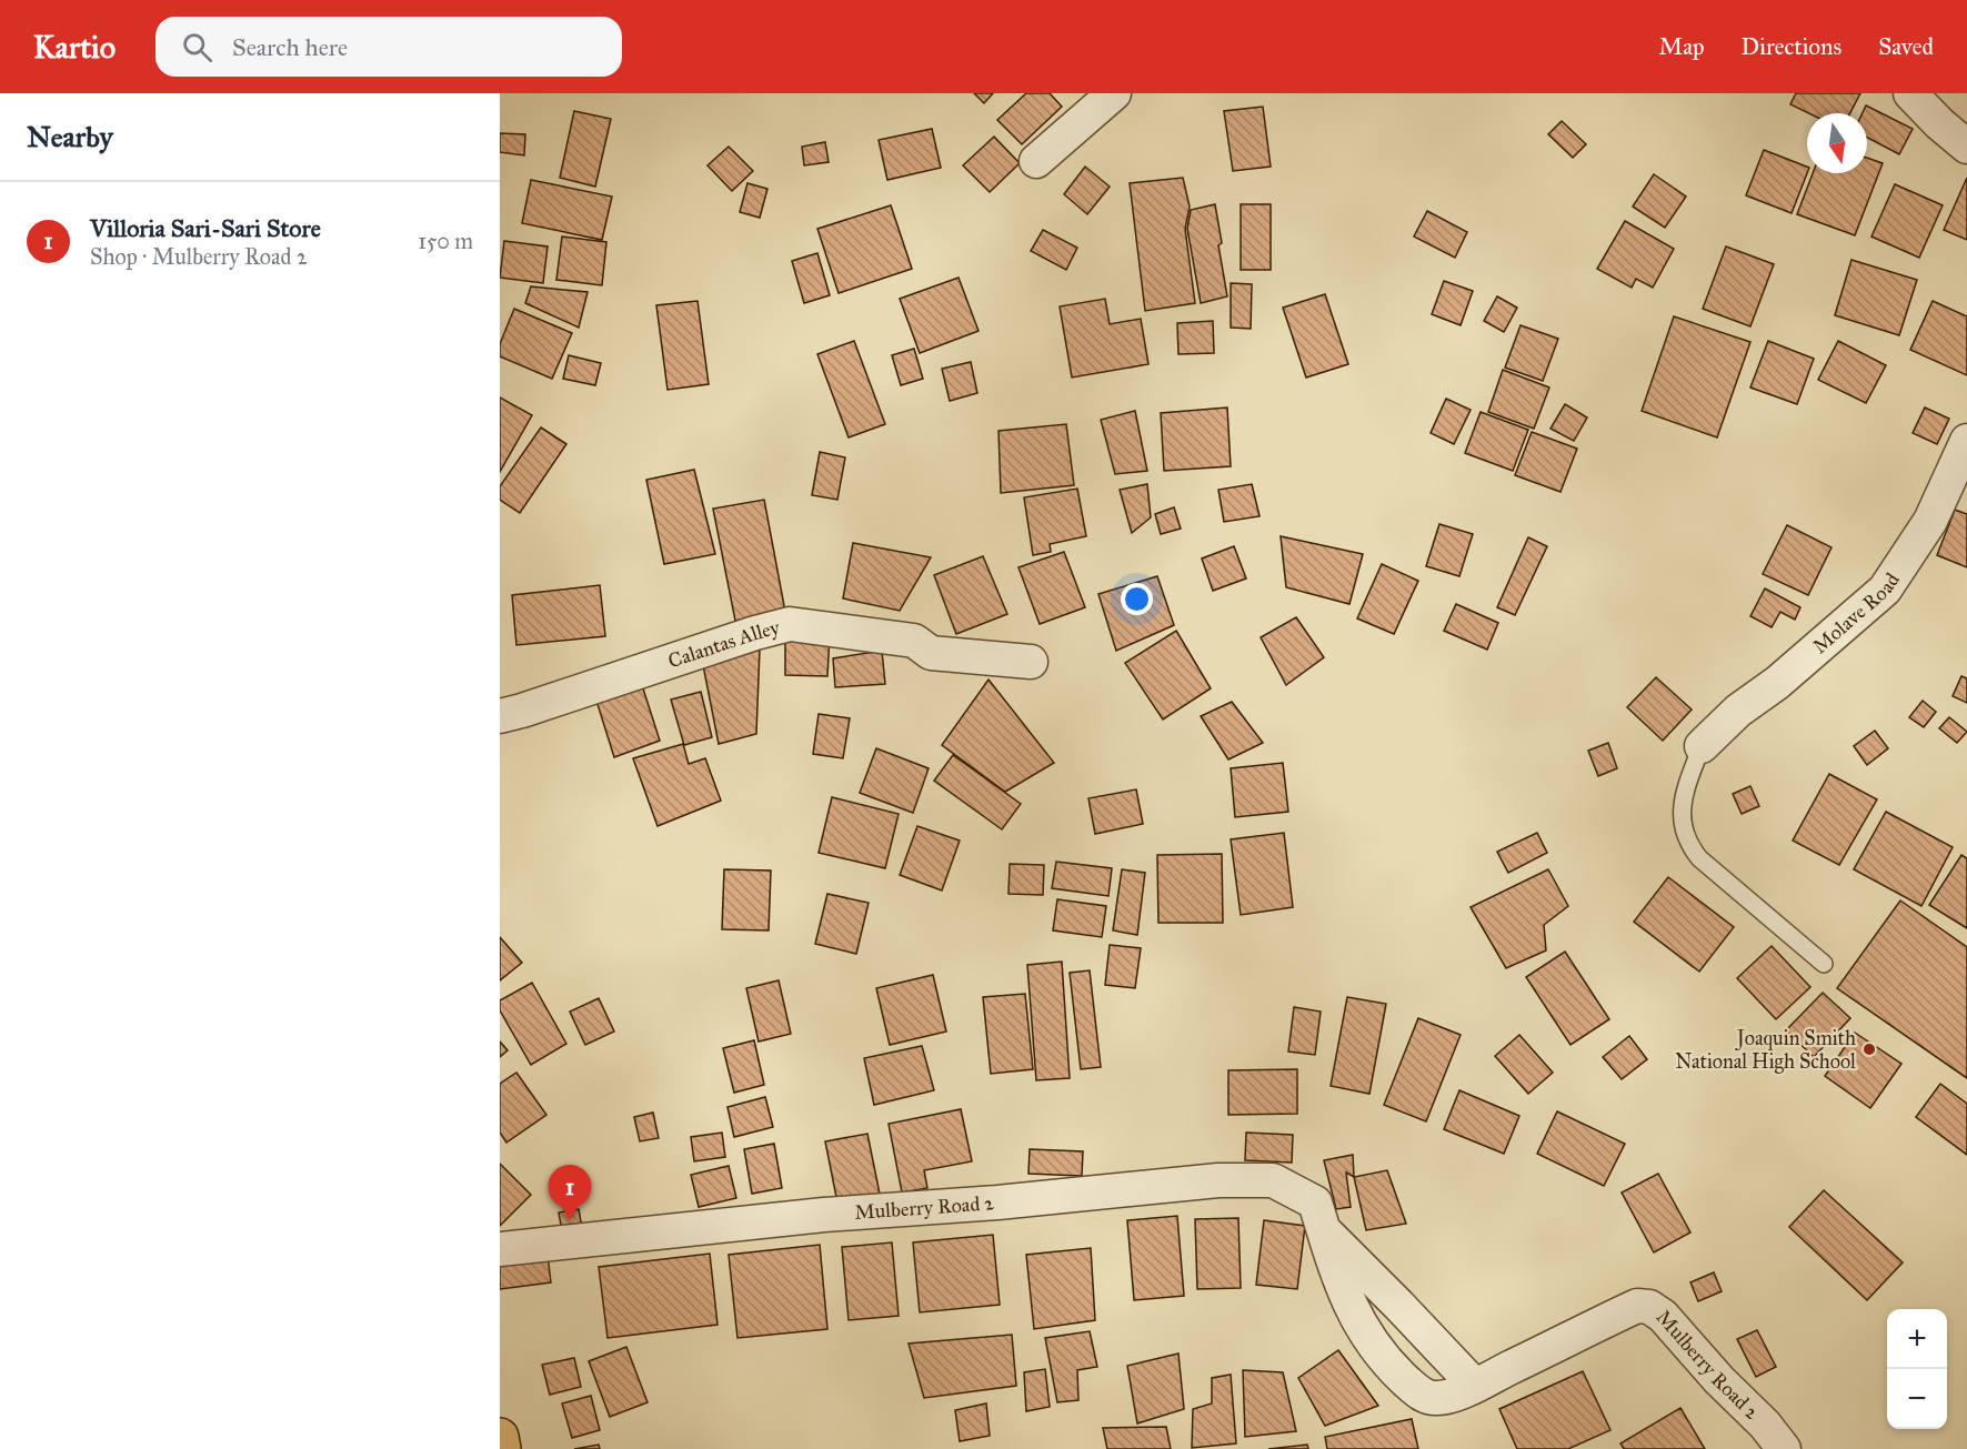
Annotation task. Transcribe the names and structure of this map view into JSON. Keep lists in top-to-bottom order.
{
  "streets": {
    "street": ["Molave Road", "Calantas Alley", "Mulberry Road 2"]
  },
  "places": ["Joaquin Smith National High School"],
  "north": "bottom",
  "page": {
    "header": "Kartio",
    "search": "Search here",
    "nav": ["Map", "Directions", "Saved"],
    "heading": "Nearby",
    "list": [
      {
        "mark": "1",
        "name": "Villoria Sari-Sari Store",
        "note": "Shop · Mulberry Road 2",
        "value": "150 m"
      }
    ],
    "pins": "1",
    "map_buttons": ["+", "−"]
  }
}
